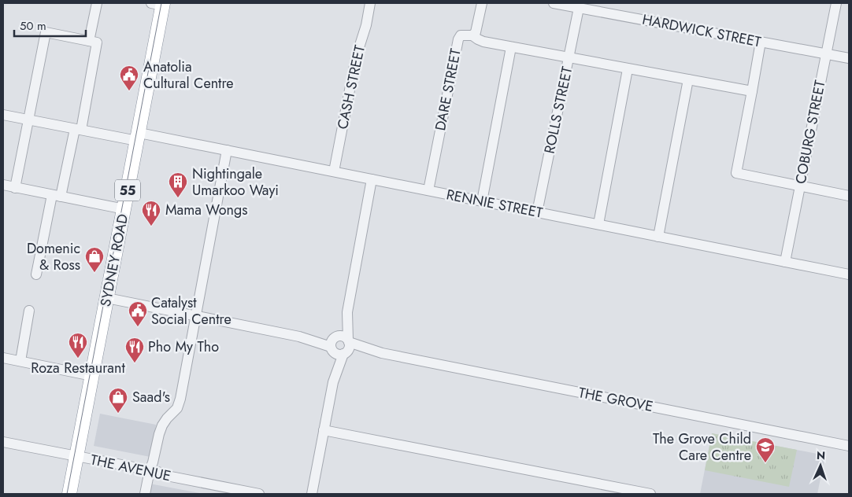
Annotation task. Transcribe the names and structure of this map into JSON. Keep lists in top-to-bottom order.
{
  "streets": {
    "highway": ["55", "SYDNEY ROAD"],
    "street": [
      "HARDWICK STREET",
      "CASH STREET",
      "DARE STREET",
      "ROLLS STREET",
      "COBURG STREET",
      "RENNIE STREET",
      "THE GROVE",
      "THE AVENUE"
    ]
  },
  "crossings": [
    ["HARDWICK STREET", "ROLLS STREET"],
    ["HARDWICK STREET", "COBURG STREET"],
    ["CASH STREET", "RENNIE STREET"],
    ["DARE STREET", "RENNIE STREET"],
    ["ROLLS STREET", "RENNIE STREET"],
    ["COBURG STREET", "RENNIE STREET"],
    ["RENNIE STREET", "SYDNEY ROAD"],
    ["SYDNEY ROAD", "THE AVENUE"]
  ],
  "places": {
    "public building": ["Anatolia Cultural Centre", "Catalyst Social Centre"],
    "building": ["Nightingale Umarkoo Wayi"],
    "restaurant": ["Mama Wongs", "Roza Restaurant", "Pho My Tho"],
    "shop": ["Domenic & Ross", "Saad's"],
    "school or university": ["The Grove Child Care Centre"]
  },
  "scale_bar": "50 m",
  "north": "top"
}
